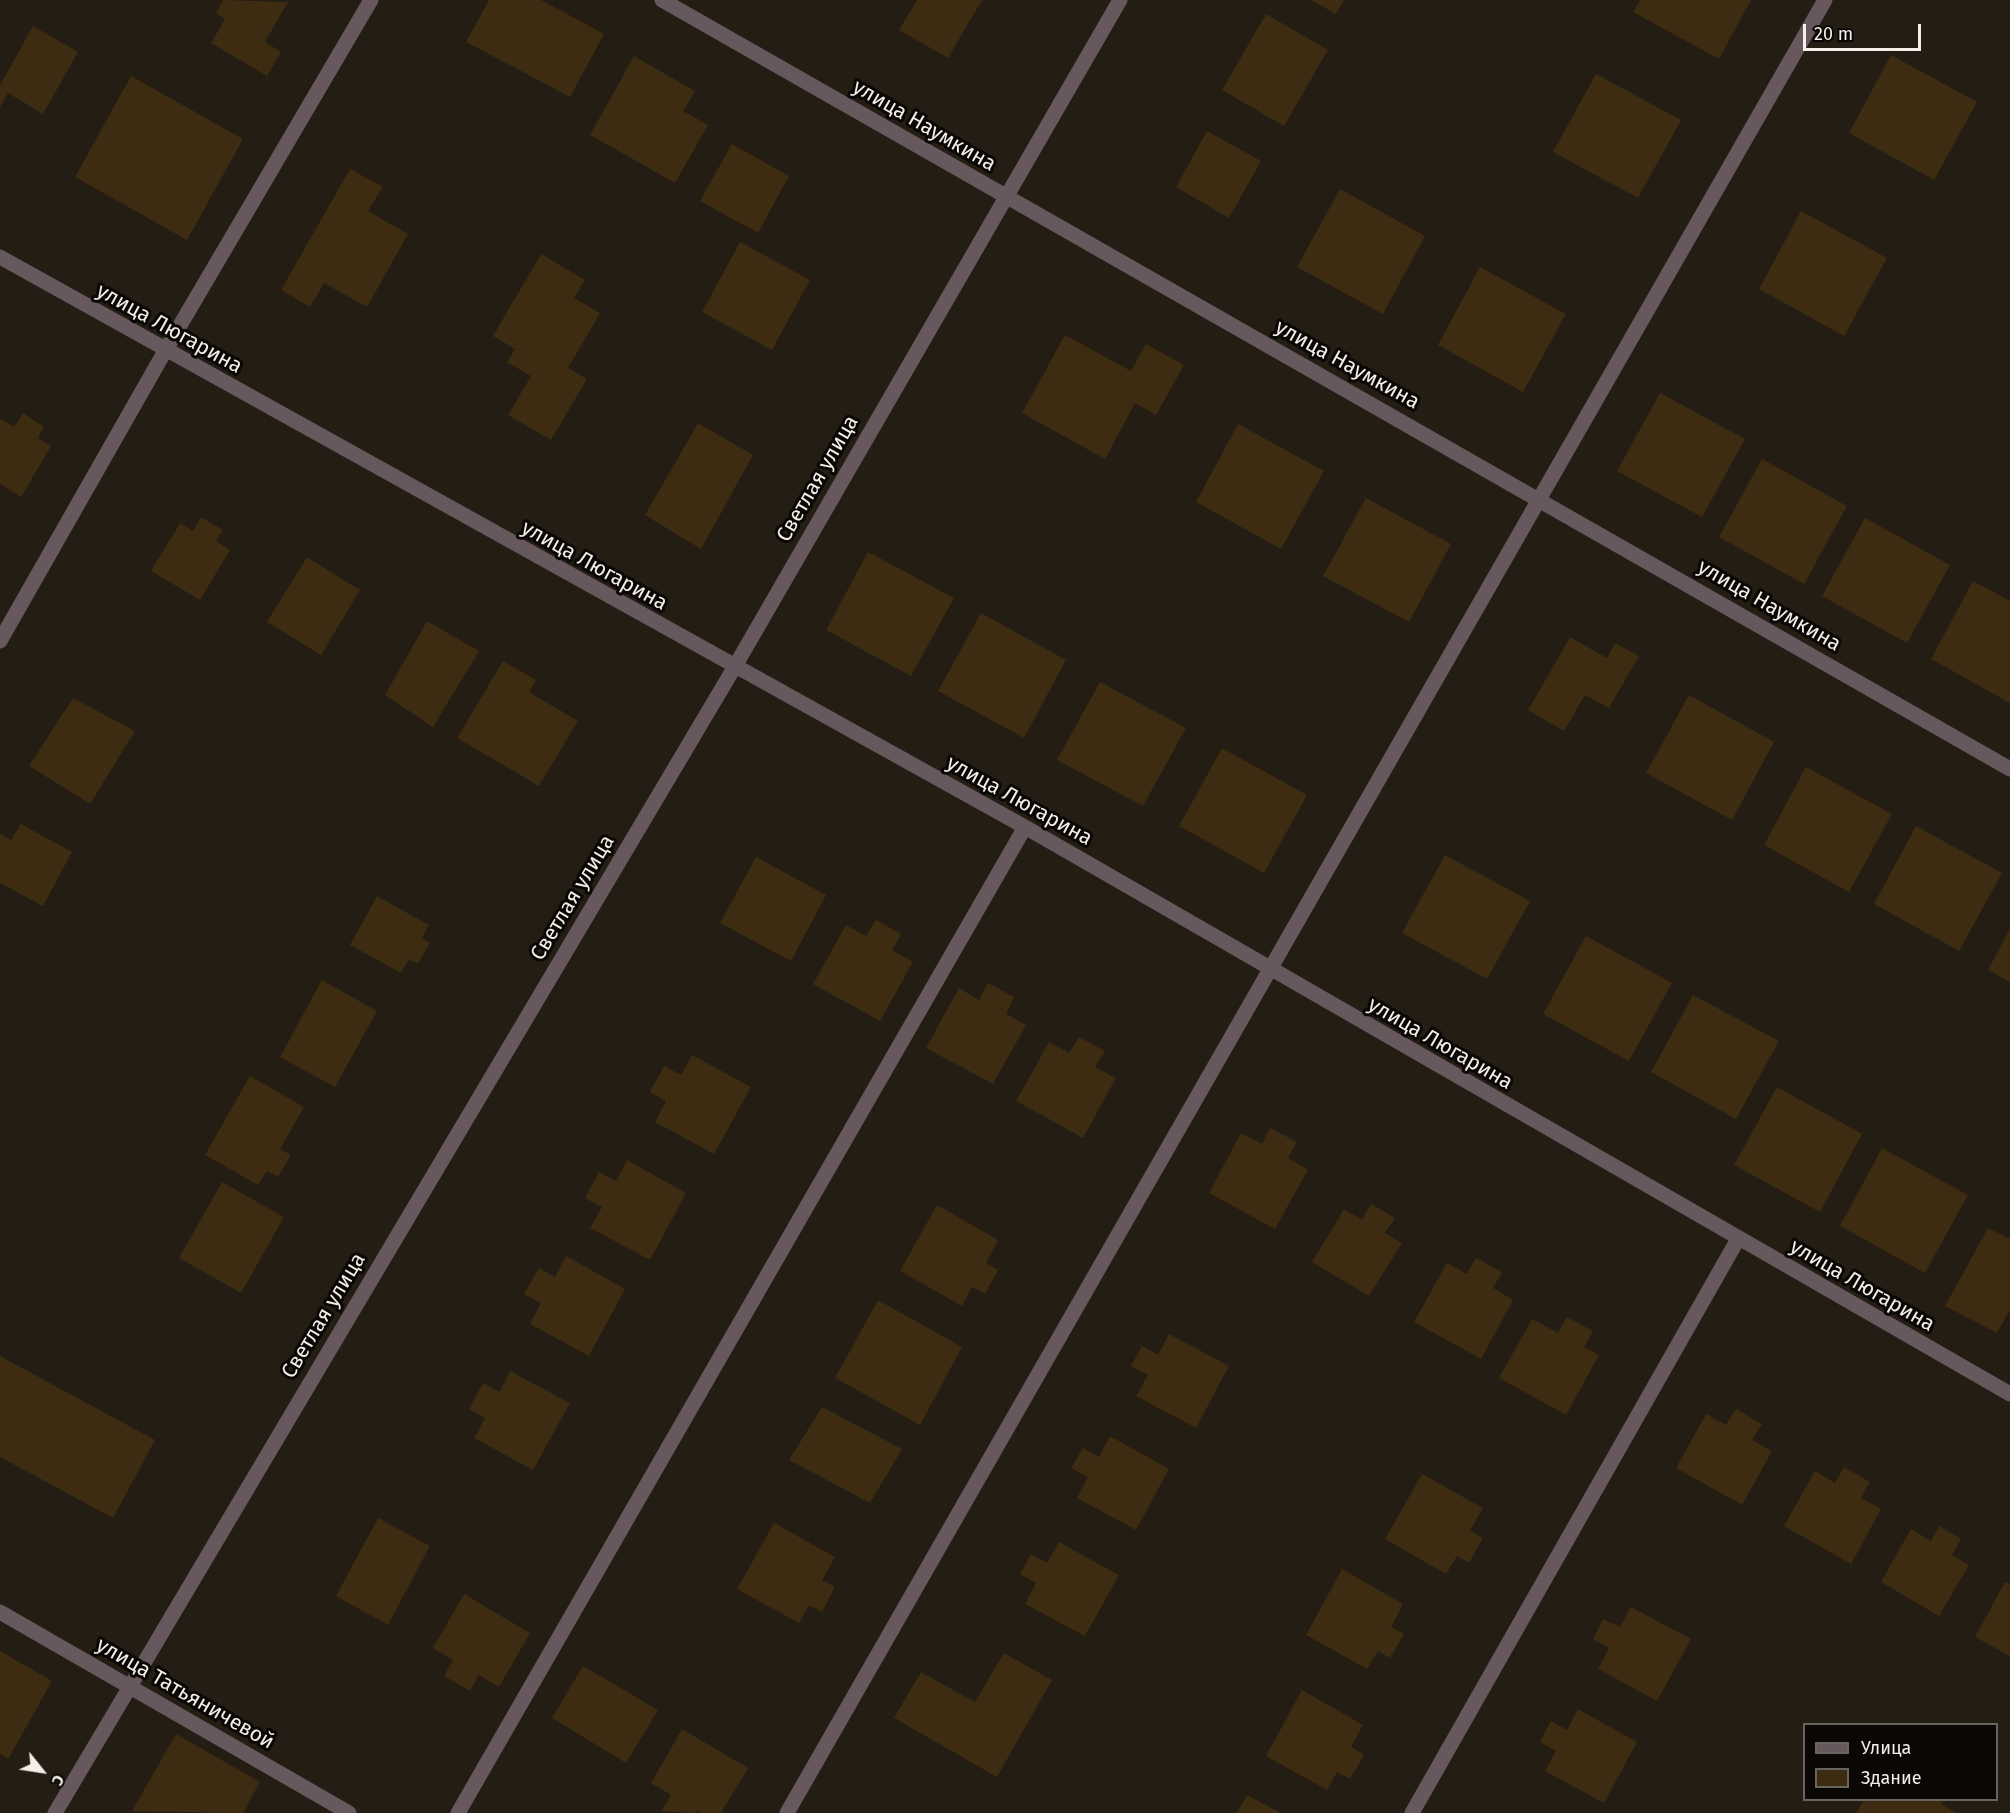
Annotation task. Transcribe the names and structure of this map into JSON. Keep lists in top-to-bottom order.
{
  "streets": {
    "street": [
      "улица Наумкина",
      "улица Люгарина",
      "Светлая улица",
      "улица Татьяничевой"
    ]
  },
  "crossings": [
    ["улица Наумкина", "Светлая улица"],
    ["улица Люгарина", "Светлая улица"],
    ["Светлая улица", "улица Татьяничевой"]
  ],
  "legend": ["Улица", "Здание"],
  "scale_bar": "20 m",
  "north": "bottom right"
}
